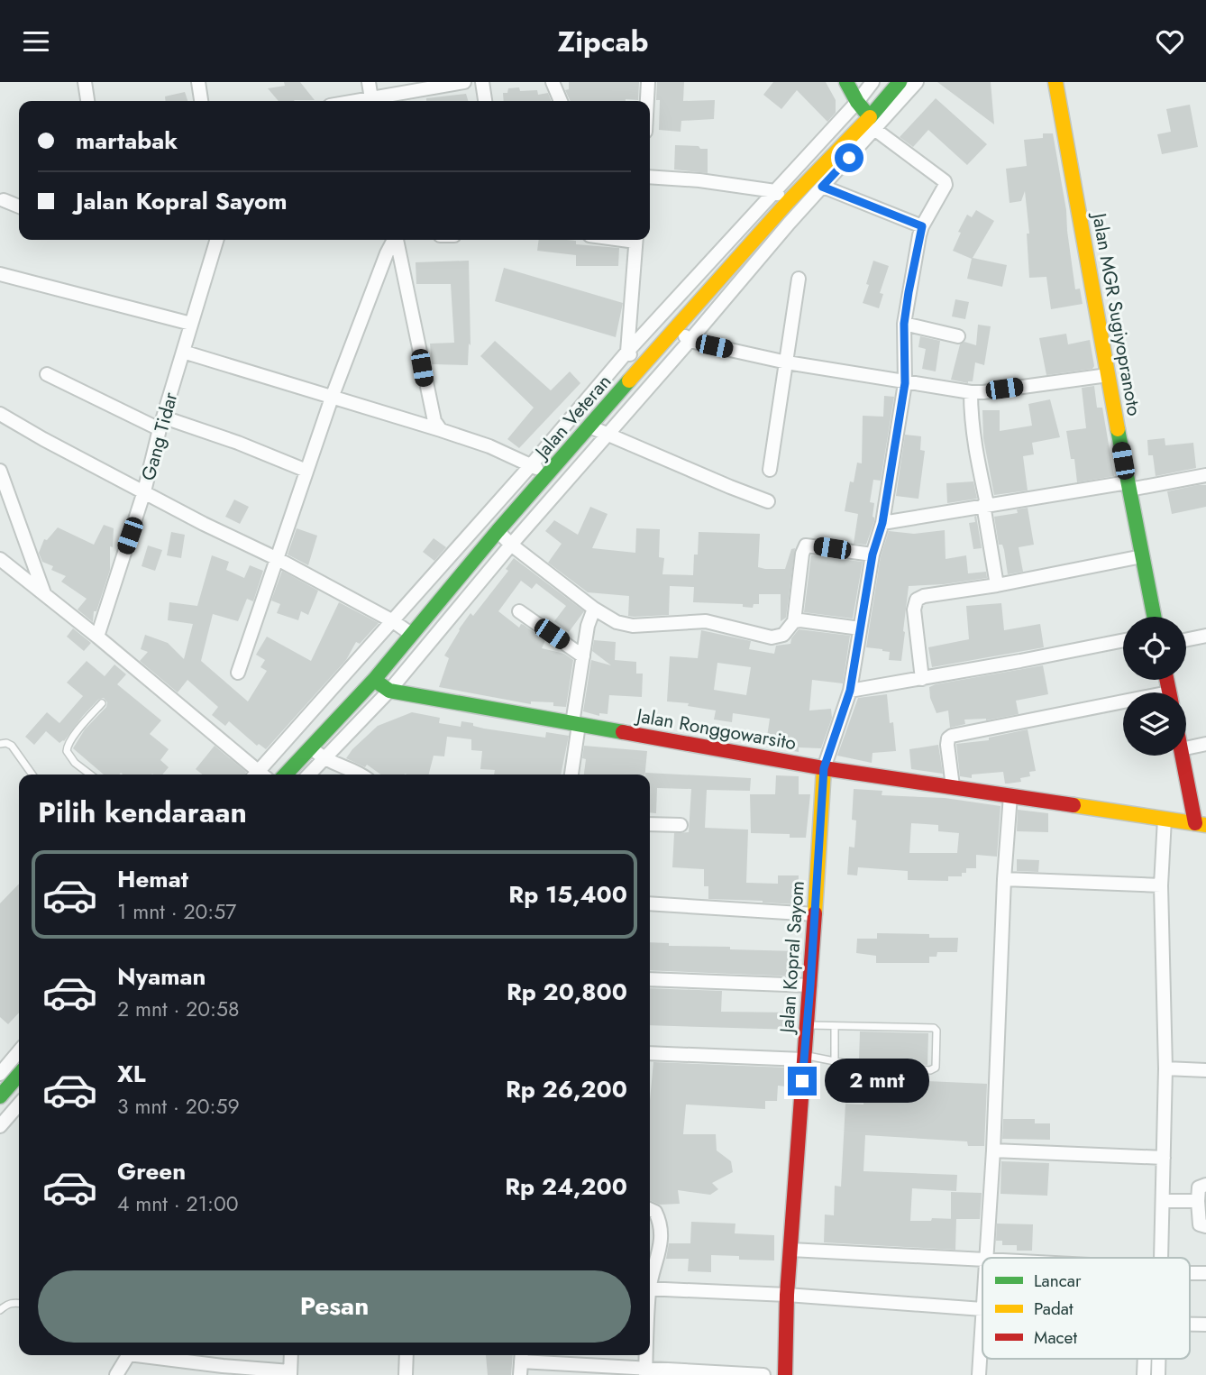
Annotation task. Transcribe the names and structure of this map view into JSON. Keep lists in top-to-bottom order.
{
  "streets": {
    "street": [
      "Jalan MGR Sugiyopranoto",
      "Jalan Veteran",
      "Gang Tidar",
      "Jalan Ronggowarsito",
      "Jalan Kopral Sayom"
    ]
  },
  "crossings": [
    ["Jalan Veteran", "Jalan Ronggowarsito"],
    ["Jalan Ronggowarsito", "Jalan Kopral Sayom"]
  ],
  "legend": ["Lancar", "Padat", "Macet"],
  "page": {
    "header": "Zipcab",
    "banner": ["martabak", "Jalan Kopral Sayom"],
    "heading": "Pilih kendaraan",
    "list": [
      {
        "name": "Hemat",
        "note": "1 mnt · 20:57",
        "value": "Rp 15,400"
      },
      {
        "name": "Nyaman",
        "note": "2 mnt · 20:58",
        "value": "Rp 20,800"
      },
      {
        "name": "XL",
        "note": "3 mnt · 20:59",
        "value": "Rp 26,200"
      },
      {
        "name": "Green",
        "note": "4 mnt · 21:00",
        "value": "Rp 24,200"
      }
    ],
    "bubble": "2 mnt",
    "buttons": "Pesan"
  }
}
